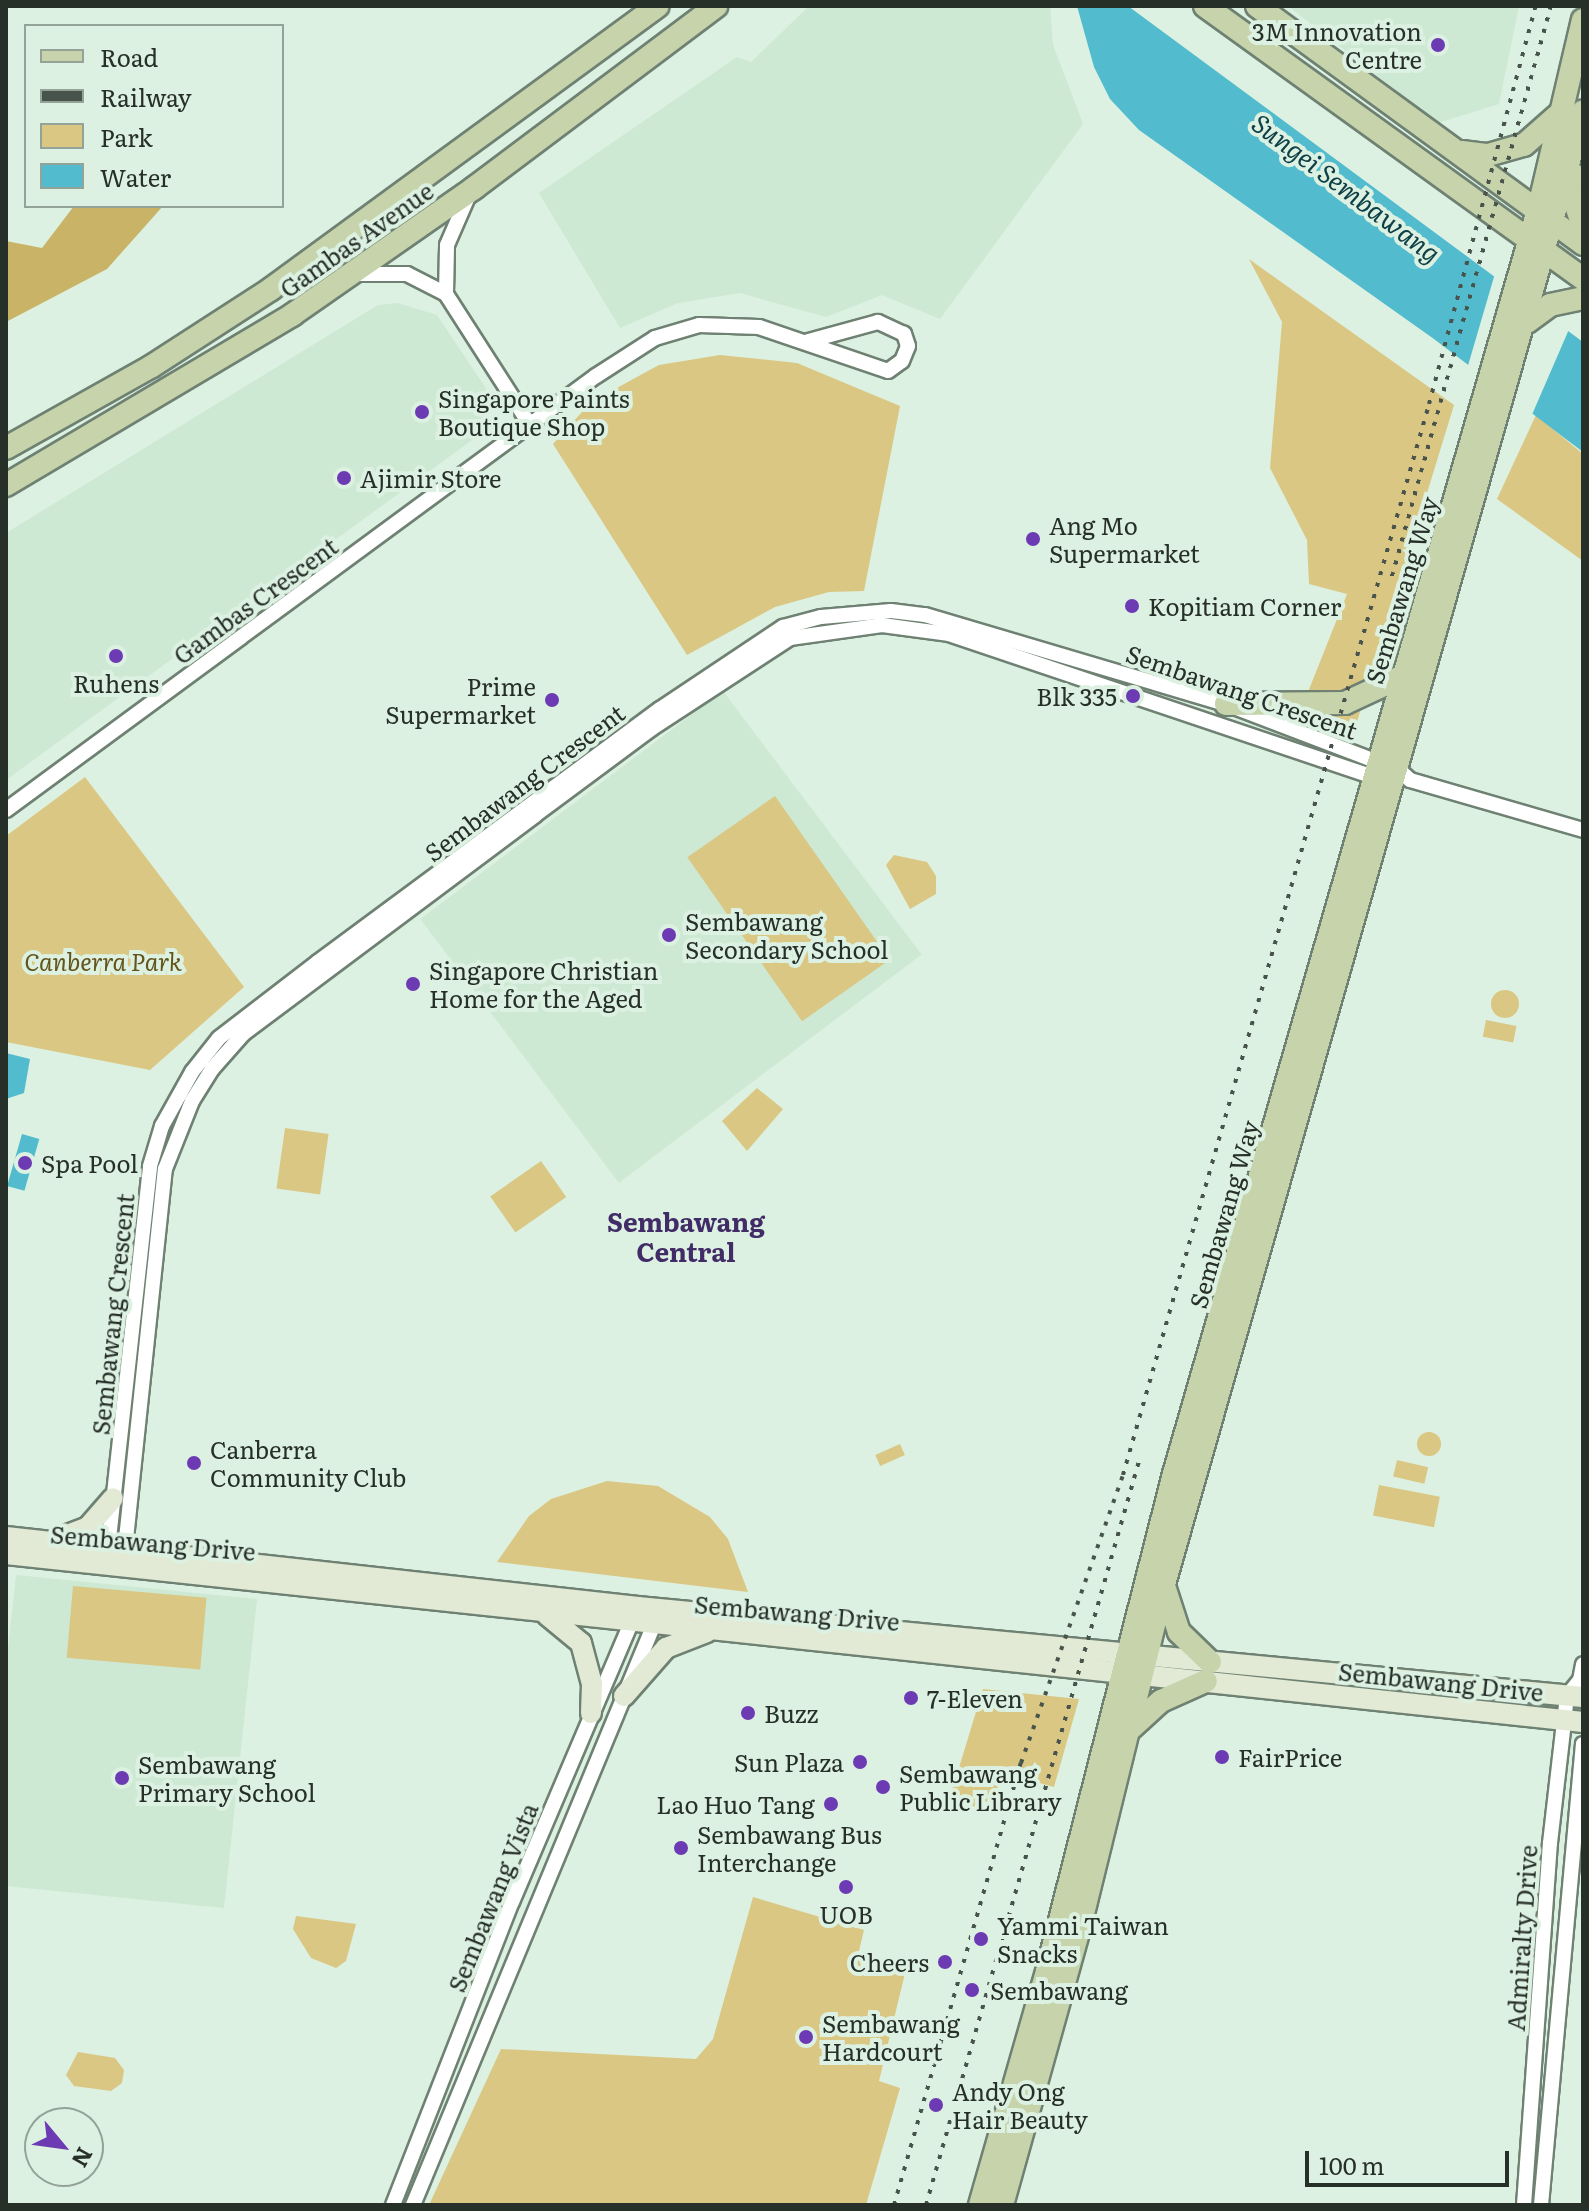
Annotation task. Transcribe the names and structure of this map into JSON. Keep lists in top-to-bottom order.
{
  "streets": {
    "main road": ["Gambas Avenue", "Sembawang Way", "Sembawang Drive"],
    "street": [
      "Gambas Crescent",
      "Sembawang Crescent",
      "Sembawang Vista",
      "Admiralty Drive"
    ]
  },
  "crossings": [
    ["Sembawang Way", "Sembawang Crescent"],
    ["Sembawang Way", "Sembawang Drive"],
    ["Sembawang Crescent", "Sembawang Drive"],
    ["Sembawang Drive", "Sembawang Vista"],
    ["Sembawang Drive", "Admiralty Drive"]
  ],
  "districts": ["Sembawang Central"],
  "water": ["Sungei Sembawang"],
  "parks": ["Canberra Park"],
  "places": [
    "3M Innovation Centre",
    "Singapore Paints Boutique Shop",
    "Ajimir Store",
    "Ang Mo Supermarket",
    "Kopitiam Corner",
    "Ruhens",
    "Blk 335",
    "Prime Supermarket",
    "Sembawang Secondary School",
    "Singapore Christian Home for the Aged",
    "Spa Pool",
    "Canberra Community Club",
    "7-Eleven",
    "Buzz",
    "FairPrice",
    "Sun Plaza",
    "Sembawang Primary School",
    "Sembawang Public Library",
    "Lao Huo Tang",
    "Sembawang Bus Interchange",
    "UOB",
    "Yammi Taiwan Snacks",
    "Cheers",
    "Sembawang",
    "Sembawang Hardcourt",
    "Andy Ong Hair Beauty"
  ],
  "legend": [
    "Road",
    "Railway",
    "Park",
    "Water"
  ],
  "scale_bar": "100 m",
  "north": "bottom right"
}
